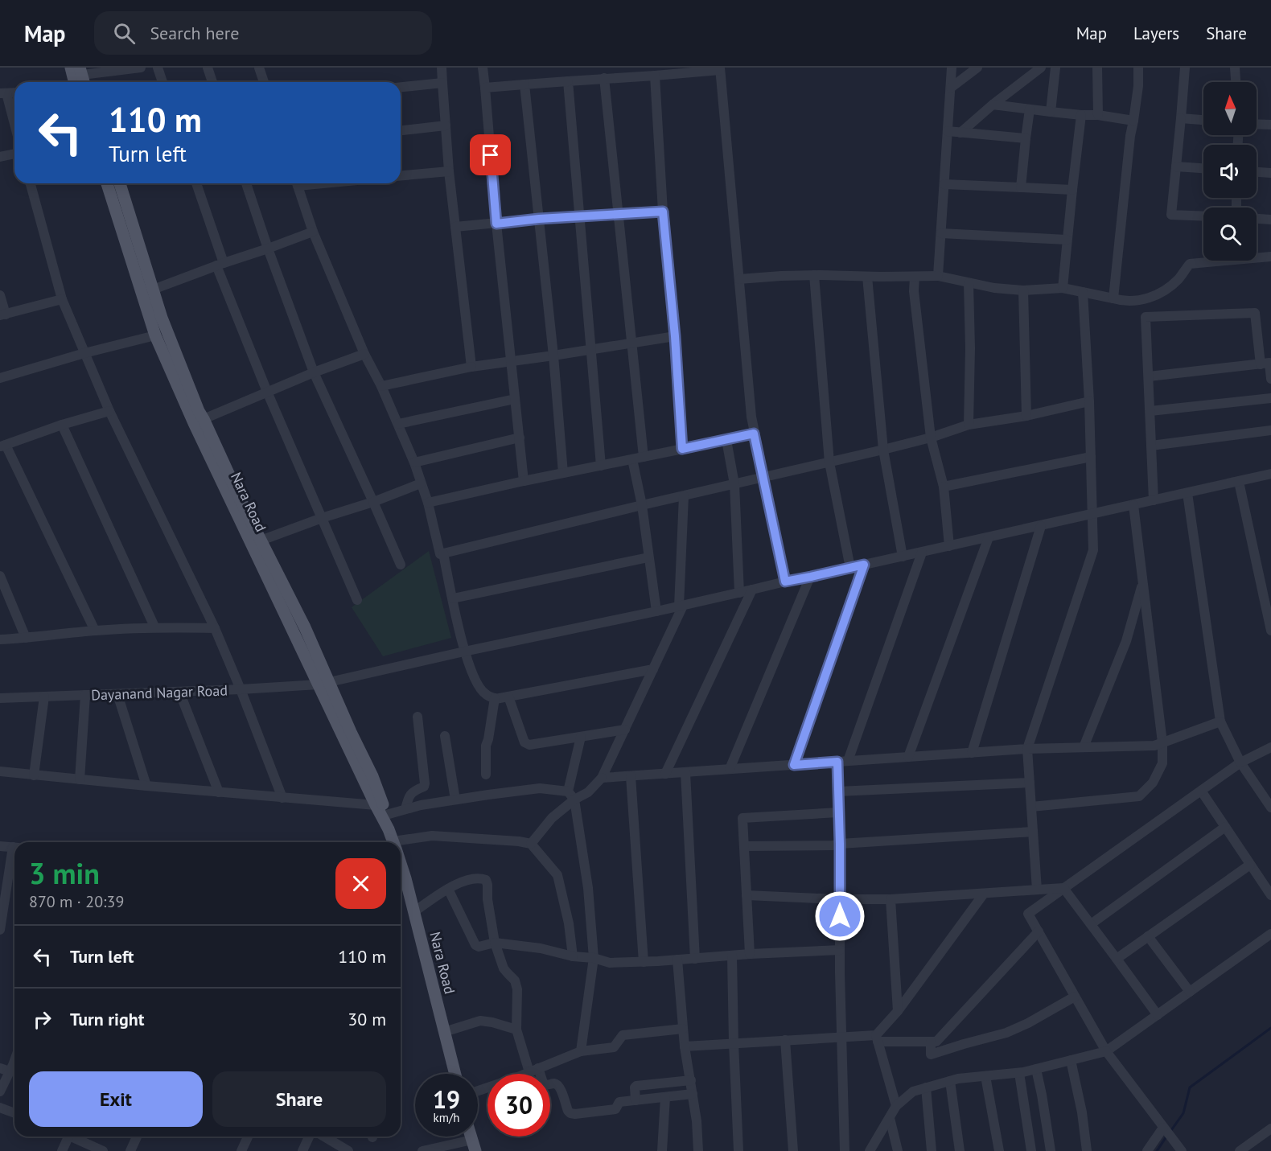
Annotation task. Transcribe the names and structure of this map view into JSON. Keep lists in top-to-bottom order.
{
  "streets": {
    "main road": ["Nara Road"],
    "street": ["Dayanand Nagar Road"]
  },
  "crossings": [
    ["Nara Road", "Dayanand Nagar Road"]
  ],
  "north": "top",
  "page": {
    "header": "Map",
    "search": "Search here",
    "nav": ["Map", "Layers", "Share"],
    "turn": ["110 m", "Turn left"],
    "heading": ["3 min", "870 m · 20:39"],
    "list": [
      {
        "name": "Turn left",
        "value": "110 m"
      },
      {
        "name": "Turn right",
        "value": "30 m"
      }
    ],
    "buttons": ["Exit", "Share"],
    "speed": "19 km/h",
    "limit": "30"
  }
}
